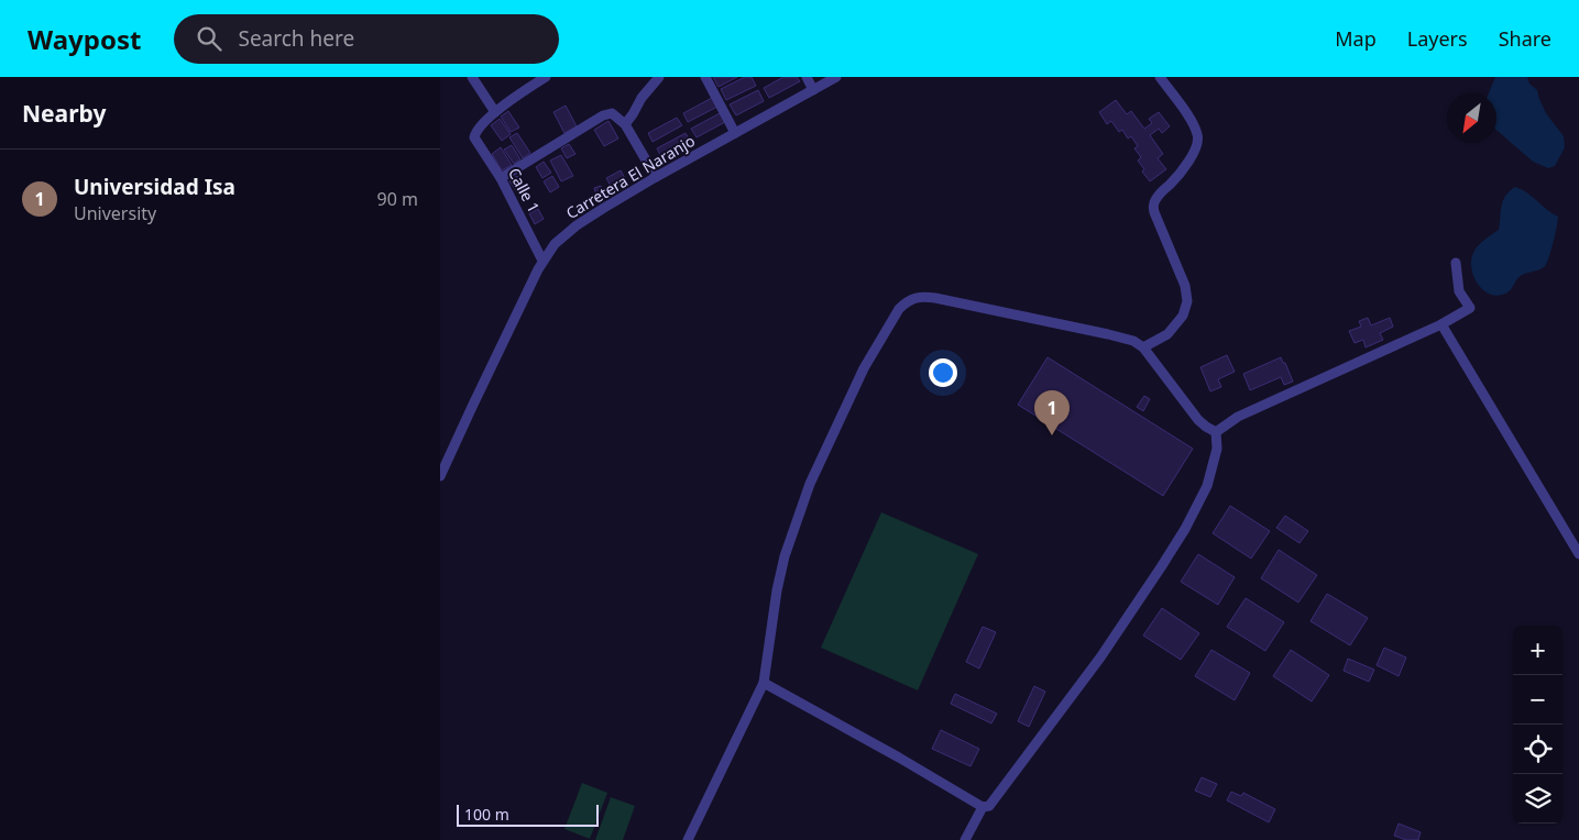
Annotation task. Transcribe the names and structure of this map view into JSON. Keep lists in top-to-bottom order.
{
  "streets": {
    "street": ["Carretera El Naranjo", "Calle 1"]
  },
  "crossings": [
    ["Carretera El Naranjo", "Calle 1"]
  ],
  "scale_bar": "100 m",
  "north": "bottom left",
  "page": {
    "header": "Waypost",
    "search": "Search here",
    "nav": ["Map", "Layers", "Share"],
    "heading": "Nearby",
    "list": [
      {
        "mark": "1",
        "name": "Universidad Isa",
        "note": "University",
        "value": "90 m"
      }
    ],
    "pins": "1",
    "map_buttons": ["+", "−"],
    "scale": "100 m"
  }
}
